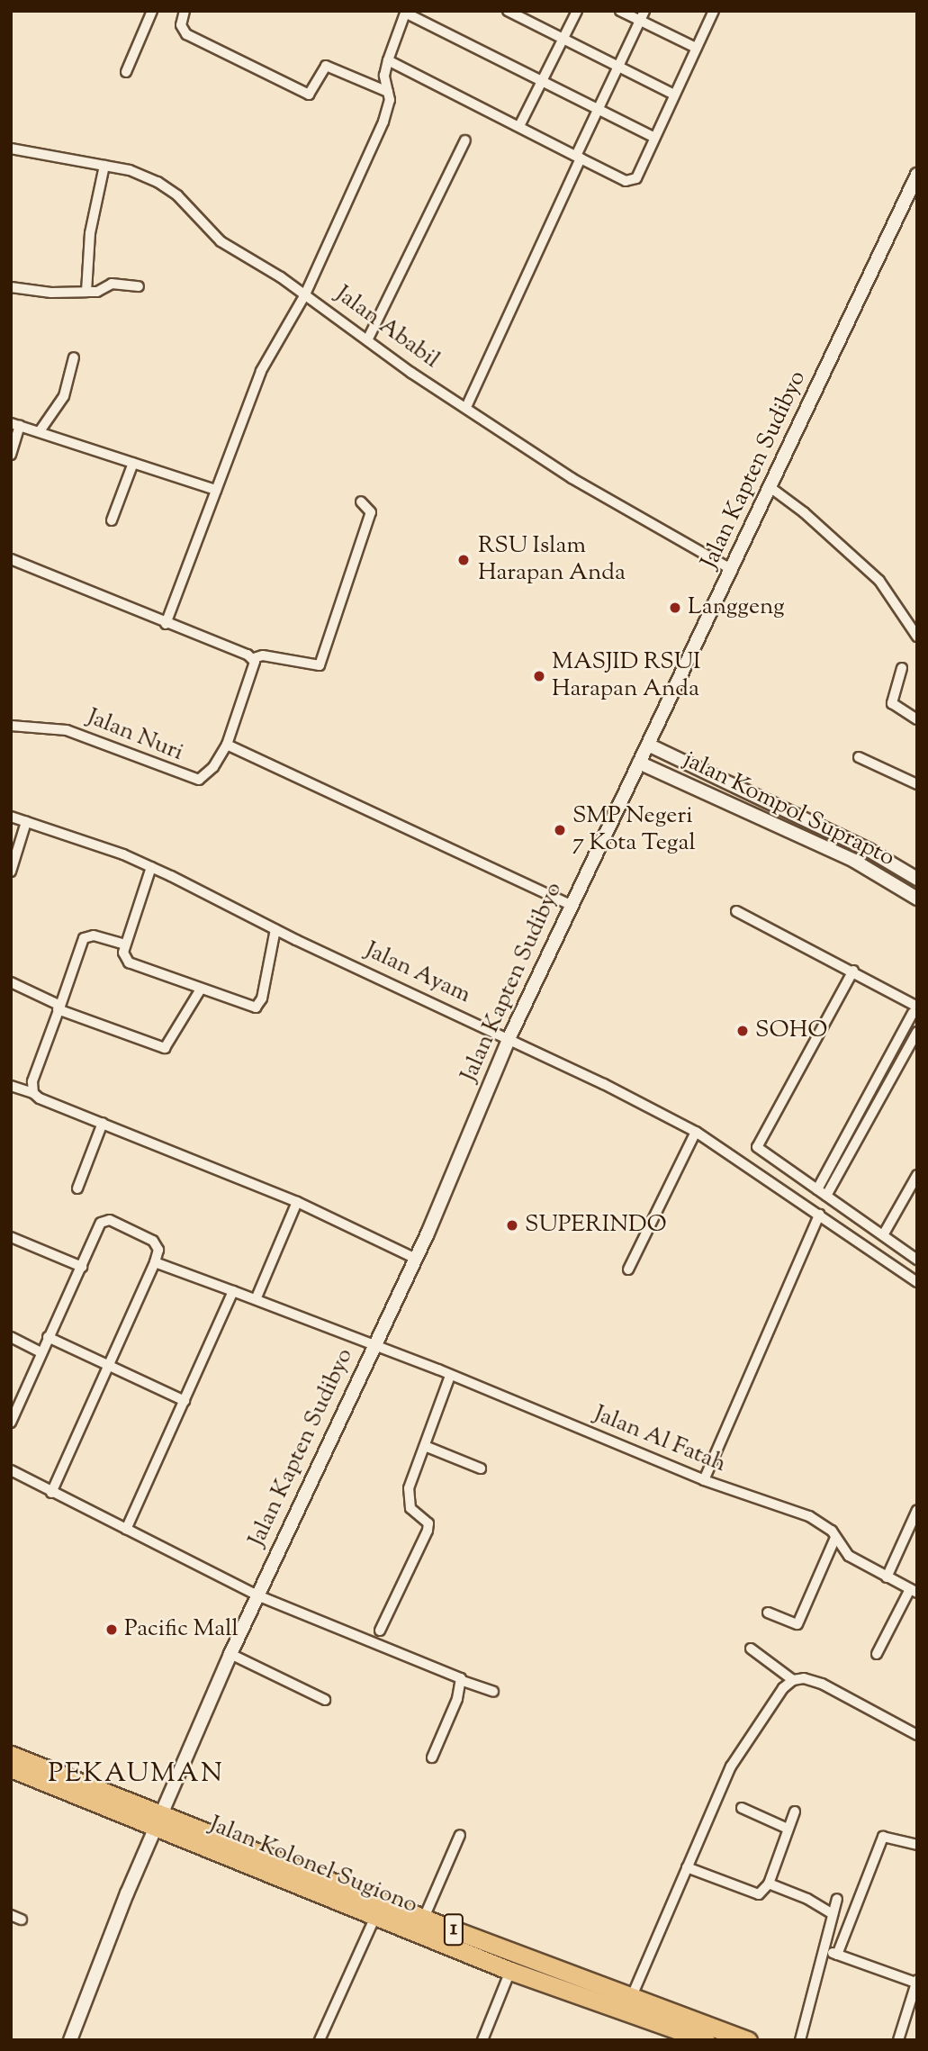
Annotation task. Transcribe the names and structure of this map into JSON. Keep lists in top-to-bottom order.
{
  "streets": {
    "highway": ["Jalan Kolonel Sugiono", "1"],
    "main road": ["Jalan Kapten Sudibyo", "jalan Kompol Suprapto"],
    "street": [
      "Jalan Ababil",
      "Jalan Nuri",
      "Jalan Ayam",
      "Jalan Al Fatah"
    ]
  },
  "crossings": [
    ["Jalan Ababil", "Jalan Kapten Sudibyo"],
    ["Jalan Kapten Sudibyo", "jalan Kompol Suprapto"],
    ["Jalan Kapten Sudibyo", "Jalan Ayam"],
    ["Jalan Kapten Sudibyo", "Jalan Al Fatah"],
    ["Jalan Kapten Sudibyo", "Jalan Kolonel Sugiono"],
    ["Jalan Kapten Sudibyo", "1"],
    ["Jalan Kolonel Sugiono", "1"]
  ],
  "districts": ["PEKAUMAN"],
  "places": [
    "RSU Islam Harapan Anda",
    "Langgeng",
    "MASJID RSUI Harapan Anda",
    "SMP Negeri 7 Kota Tegal",
    "SOHO",
    "SUPERINDO",
    "Pacific Mall"
  ]
}
